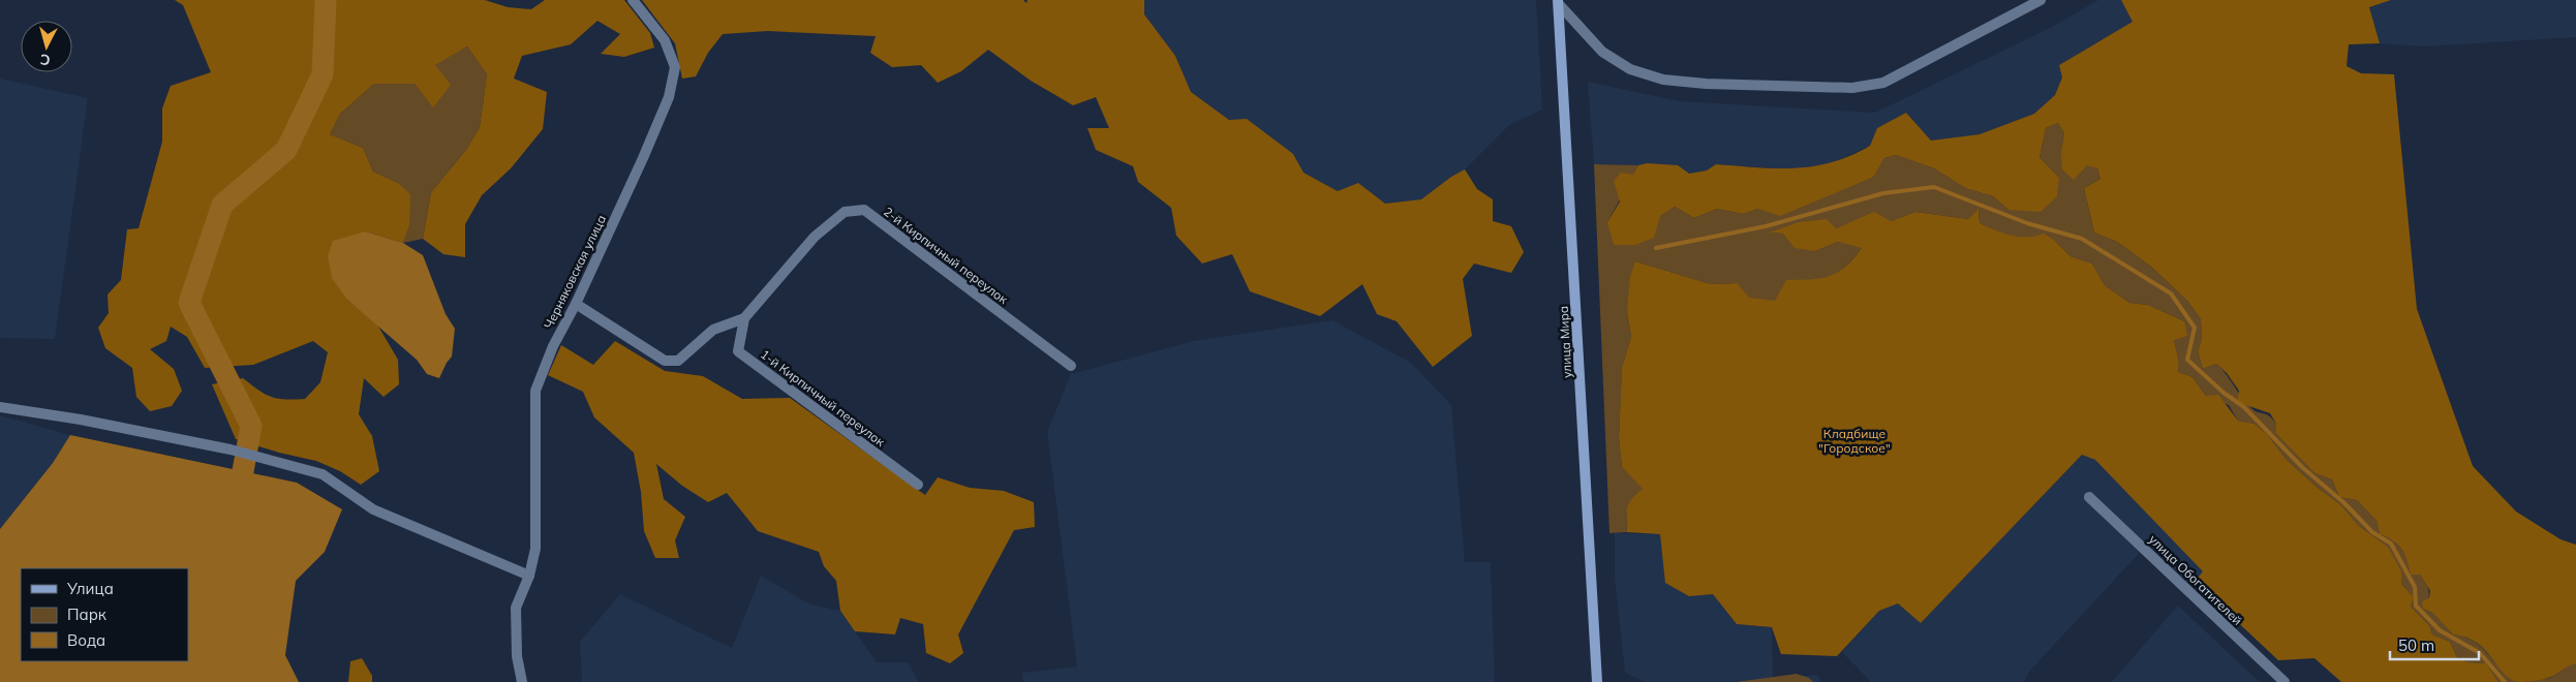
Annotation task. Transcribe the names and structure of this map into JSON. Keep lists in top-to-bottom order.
{
  "streets": {
    "main road": ["улица Мира"],
    "street": [
      "2-й Кирпичный переулок",
      "Черняковская улица",
      "1-й Кирпичный переулок",
      "улица Обогатителей"
    ]
  },
  "crossings": [
    ["2-й Кирпичный переулок", "1-й Кирпичный переулок"]
  ],
  "parks": ["Кладбище \"Городское\""],
  "legend": ["Улица", "Парк", "Вода"],
  "scale_bar": "50 m",
  "north": "bottom"
}
